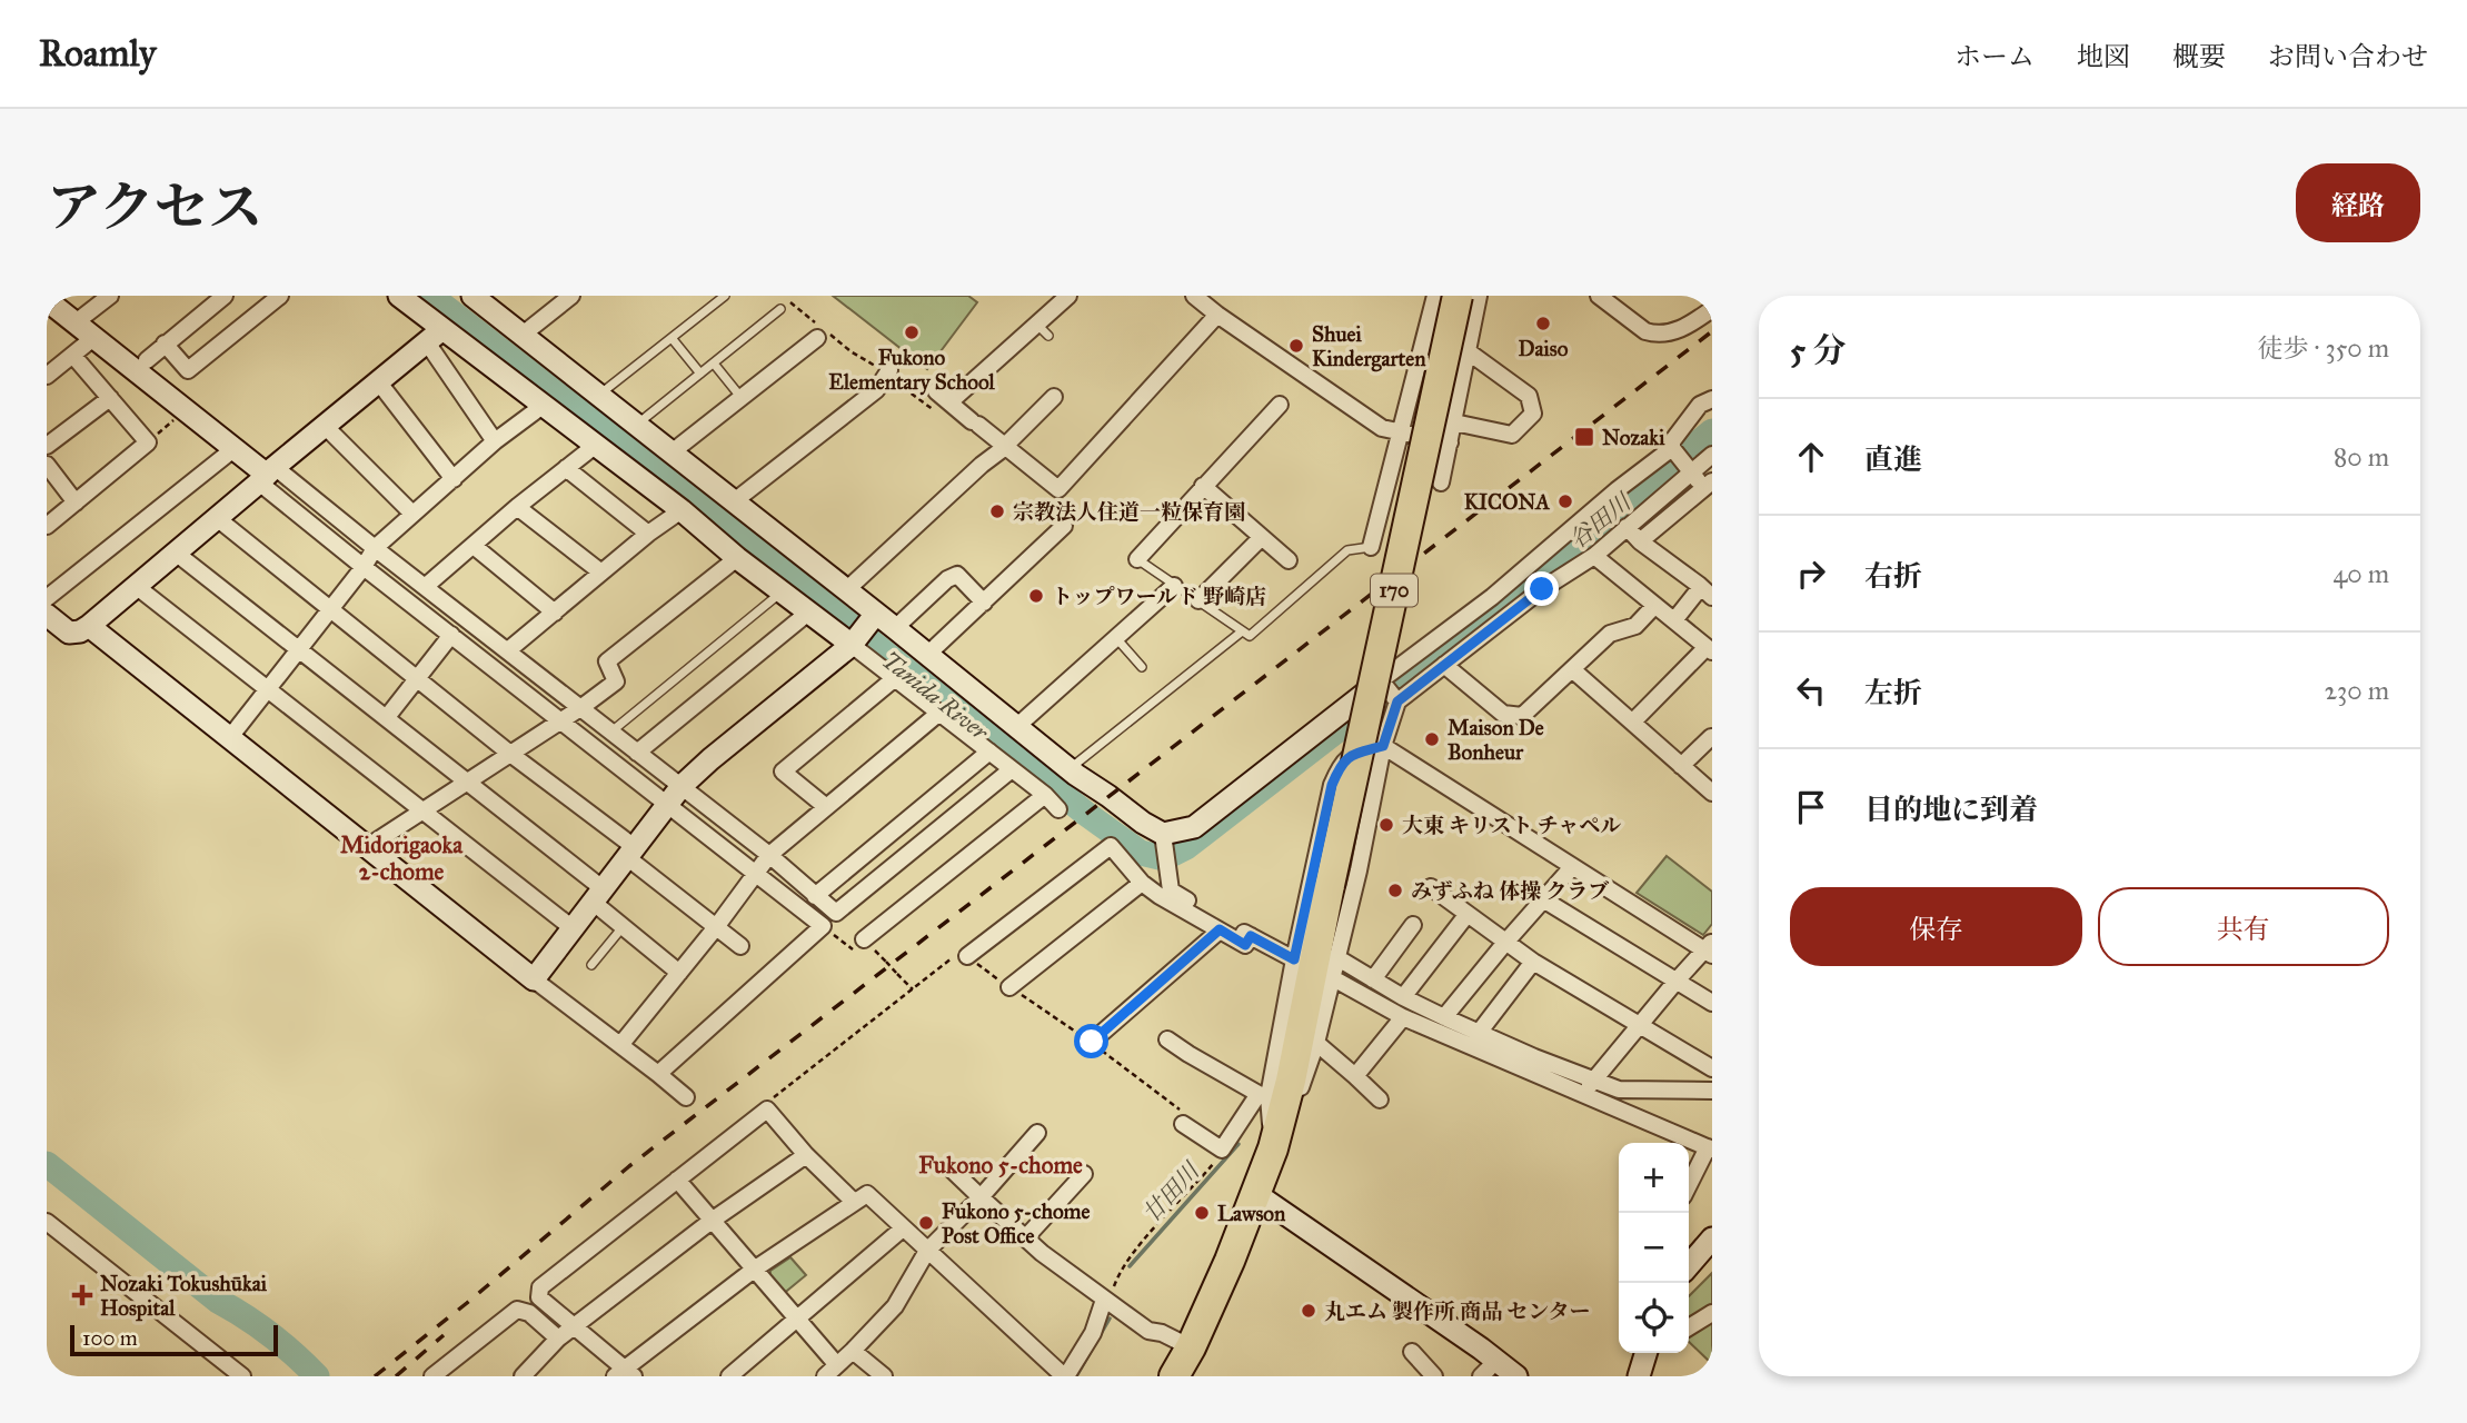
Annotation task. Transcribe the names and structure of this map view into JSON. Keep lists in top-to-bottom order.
{
  "streets": {
    "highway": ["170"]
  },
  "districts": ["Midorigaoka 2-chome", "Fukono 5-chome"],
  "water": ["谷田川", "Tanida River", "廿田川"],
  "places": {
    "other": [
      "Daiso",
      "Fukono Elementary School",
      "Shuei Kindergarten",
      "KICONA",
      "宗教法人住道一粒保育園",
      "トップワールド 野崎店",
      "Maison De Bonheur",
      "大東 キリスト チャペル",
      "みずふね 体操 クラブ",
      "Lawson",
      "Fukono 5-chome Post Office",
      "丸エム 製作所 商品 センター"
    ],
    "transit": ["Nozaki"],
    "health": ["Nozaki Tokushūkai Hospital"]
  },
  "scale_bar": "100 m",
  "page": {
    "header": "Roamly",
    "nav": [
      "ホーム",
      "地図",
      "概要",
      "お問い合わせ"
    ],
    "title": "アクセス",
    "buttons": [
      "経路",
      ["保存", "共有"]
    ],
    "heading": ["5 分", "徒歩 · 350 m"],
    "list": [
      ["直進", "80 m"],
      ["右折", "40 m"],
      ["左折", "230 m"],
      "目的地に到着"
    ],
    "map_buttons": ["+", "−"],
    "scale": "100 m"
  }
}
